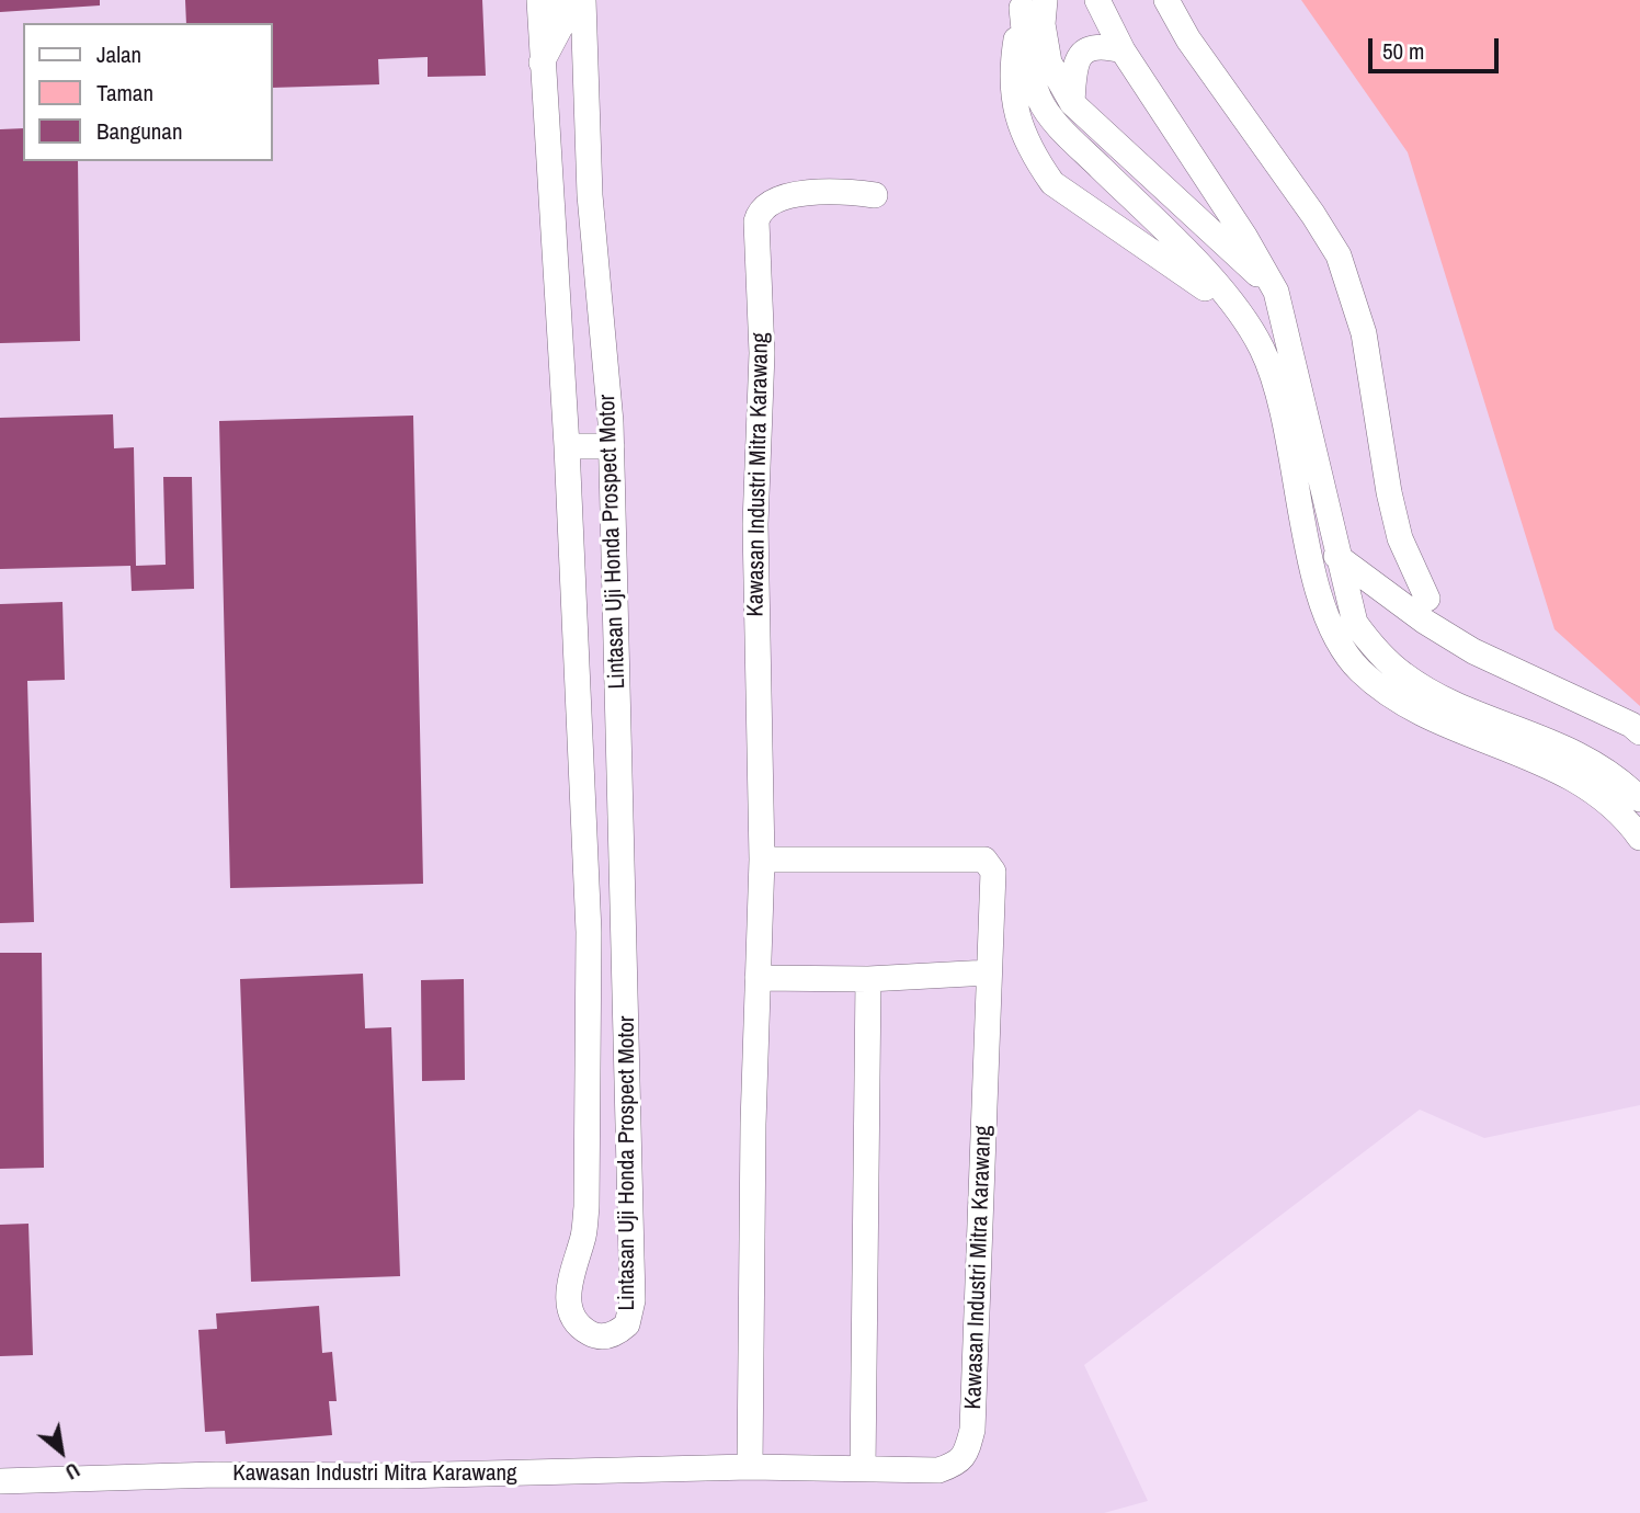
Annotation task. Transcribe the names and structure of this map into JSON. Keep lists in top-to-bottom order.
{
  "streets": {
    "street": ["Kawasan Industri Mitra Karawang", "Lintasan Uji Honda Prospect Motor"]
  },
  "legend": ["Jalan", "Taman", "Bangunan"],
  "scale_bar": "50 m",
  "north": "bottom right"
}
